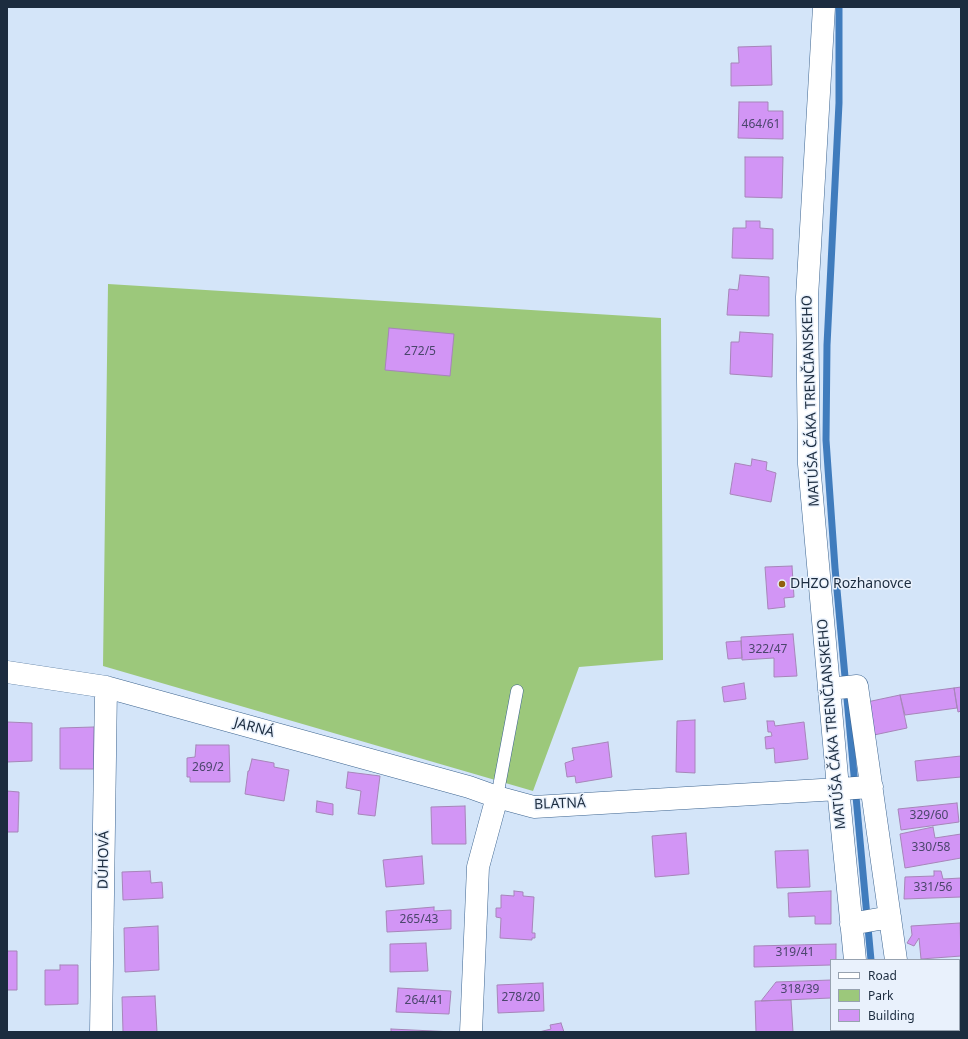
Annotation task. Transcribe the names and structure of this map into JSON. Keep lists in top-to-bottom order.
{
  "streets": {
    "street": [
      "MATÚŠA ČÁKA TRENČIANSKEHO",
      "JARNÁ",
      "BLATNÁ",
      "DÚHOVÁ"
    ]
  },
  "crossings": [
    ["MATÚŠA ČÁKA TRENČIANSKEHO", "BLATNÁ"],
    ["JARNÁ", "BLATNÁ"],
    ["JARNÁ", "DÚHOVÁ"]
  ],
  "places": ["DHZO Rozhanovce"],
  "house_numbers": [
    "464/61",
    "272/5",
    "322/47",
    "269/2",
    "329/60",
    "330/58",
    "331/56",
    "265/43",
    "319/41",
    "318/39",
    "278/20",
    "264/41"
  ],
  "legend": ["Road", "Park", "Building"]
}
